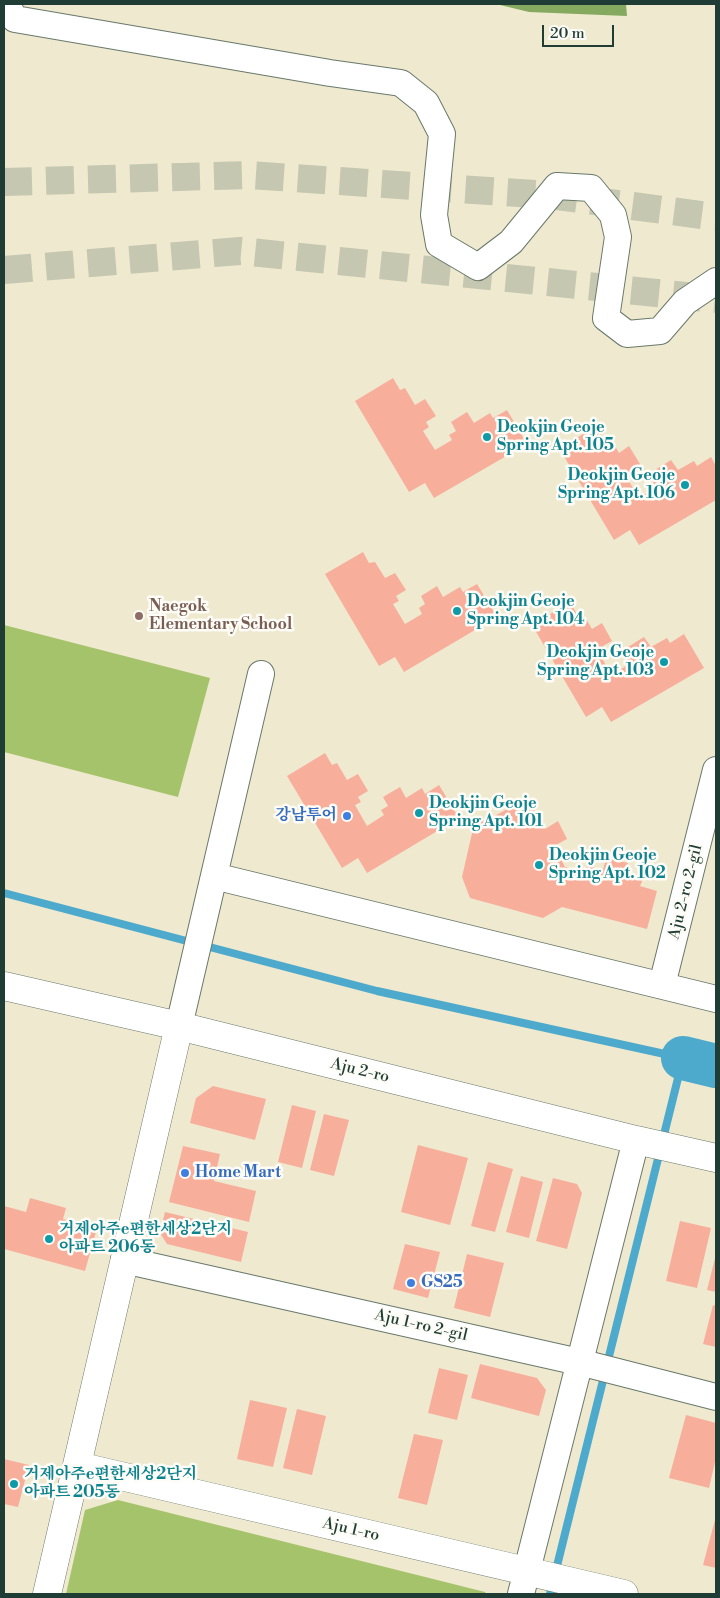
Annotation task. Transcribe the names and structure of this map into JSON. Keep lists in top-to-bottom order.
{
  "streets": {
    "street": [
      "Aju 2-ro 2-gil",
      "Aju 2-ro",
      "Aju 1-ro 2-gil",
      "Aju 1-ro"
    ]
  },
  "places": [
    "Deokjin Geoje Spring Apt. 105",
    "Deokjin Geoje Spring Apt. 106",
    "Deokjin Geoje Spring Apt. 104",
    "Naegok Elementary School",
    "Deokjin Geoje Spring Apt. 103",
    "Deokjin Geoje Spring Apt. 101",
    "강남투어",
    "Deokjin Geoje Spring Apt. 102",
    "Home Mart",
    "거제아주e편한세상2단지 아파트 206동",
    "GS25",
    "거제아주e편한세상2단지 아파트 205동"
  ],
  "scale_bar": "20 m"
}
